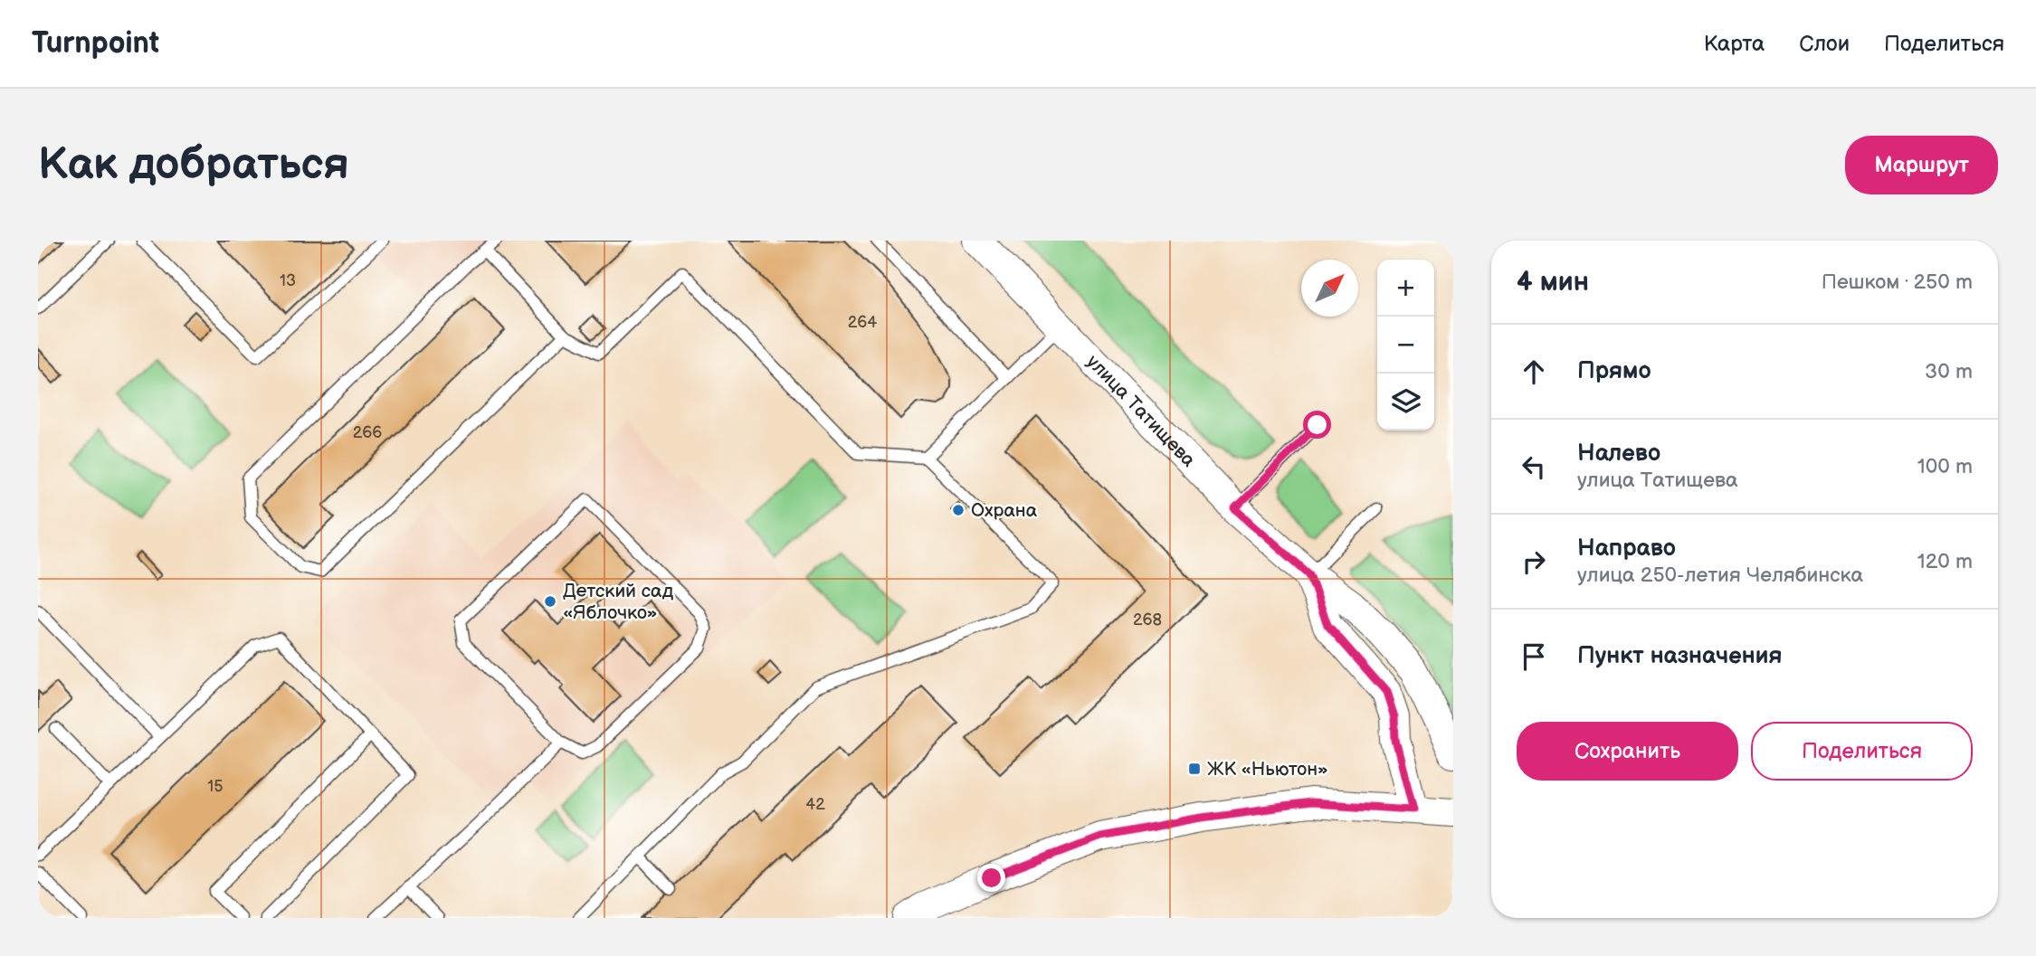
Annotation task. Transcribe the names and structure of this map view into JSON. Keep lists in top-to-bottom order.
{
  "streets": {
    "street": ["улица Татищева"]
  },
  "places": {
    "other": ["Охрана", "Детский сад «Яблочко»"],
    "transit": ["ЖК «Ньютон»"]
  },
  "house_numbers": [
    "13",
    "264",
    "266",
    "268",
    "15",
    "42"
  ],
  "north": "top right",
  "page": {
    "header": "Turnpoint",
    "nav": ["Карта", "Слои", "Поделиться"],
    "buttons": [
      "Маршрут",
      ["Сохранить", "Поделиться"]
    ],
    "title": "Как добраться",
    "heading": ["4 мин", "Пешком · 250 m"],
    "map_buttons": ["+", "−"],
    "list": [
      ["Прямо", "30 m"],
      ["Налево", "улица Татищева", "100 m"],
      ["Направо", "улица 250-летия Челябинска", "120 m"],
      "Пункт назначения"
    ]
  }
}
